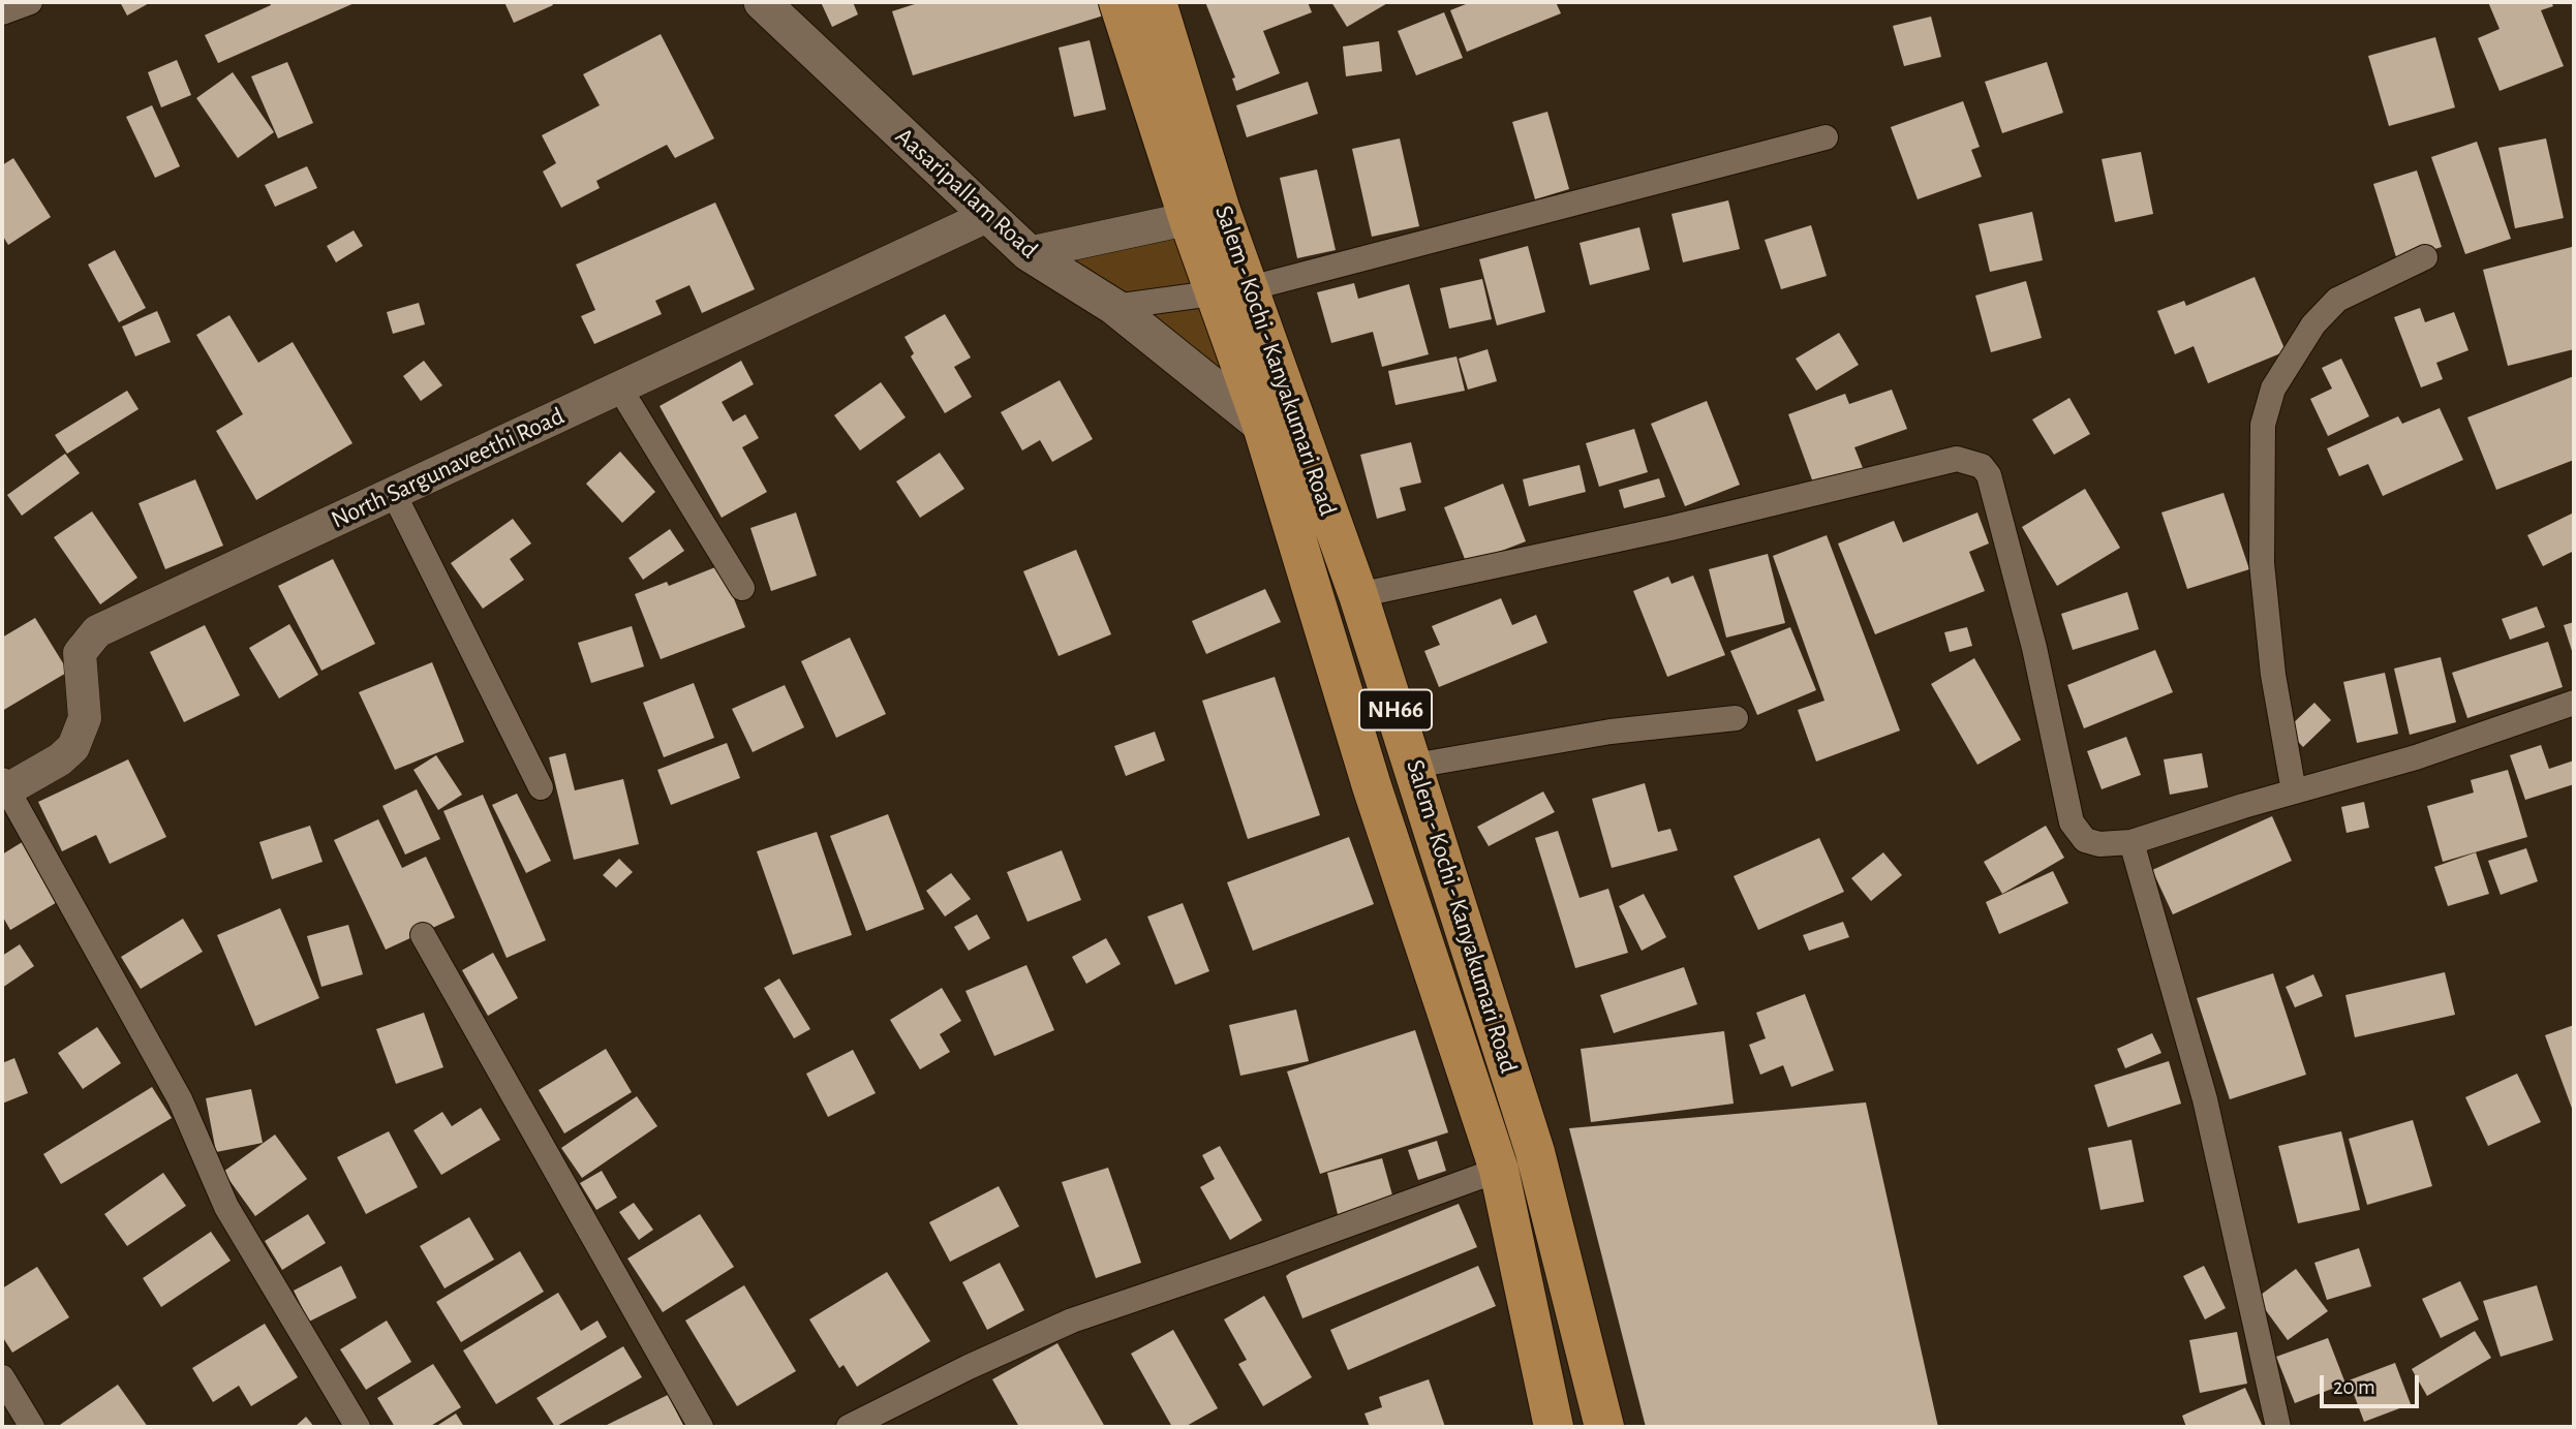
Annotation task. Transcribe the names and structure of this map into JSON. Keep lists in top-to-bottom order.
{
  "streets": {
    "highway": ["Salem - Kochi - Kanyakumari Road", "NH66"],
    "main road": ["Aasaripallam Road"],
    "street": ["North Sargunaveethi Road"]
  },
  "crossings": [
    ["Aasaripallam Road", "Salem - Kochi - Kanyakumari Road"],
    ["Aasaripallam Road", "North Sargunaveethi Road"]
  ],
  "scale_bar": "20 m"
}
